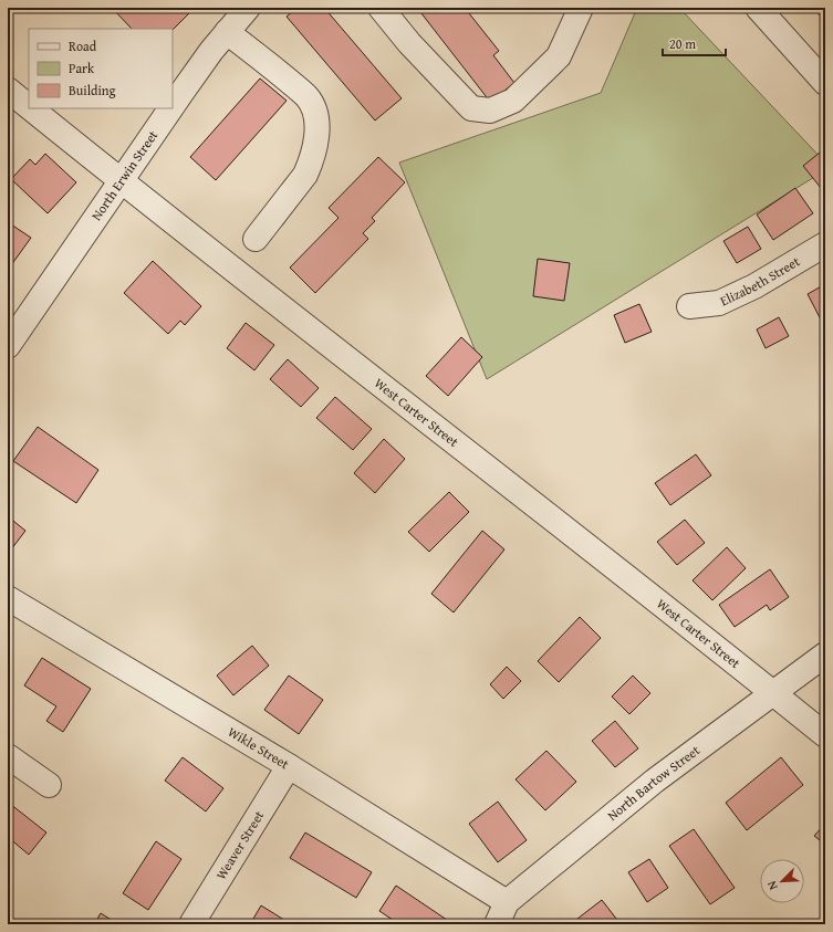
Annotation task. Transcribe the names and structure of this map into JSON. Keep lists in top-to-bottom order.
{
  "streets": {
    "street": [
      "North Erwin Street",
      "Elizabeth Street",
      "West Carter Street",
      "Wikle Street",
      "North Bartow Street",
      "Weaver Street"
    ]
  },
  "crossings": [
    ["North Erwin Street", "West Carter Street"],
    ["West Carter Street", "North Bartow Street"],
    ["Wikle Street", "North Bartow Street"],
    ["Wikle Street", "Weaver Street"]
  ],
  "legend": ["Road", "Park", "Building"],
  "scale_bar": "20 m",
  "north": "bottom left"
}
